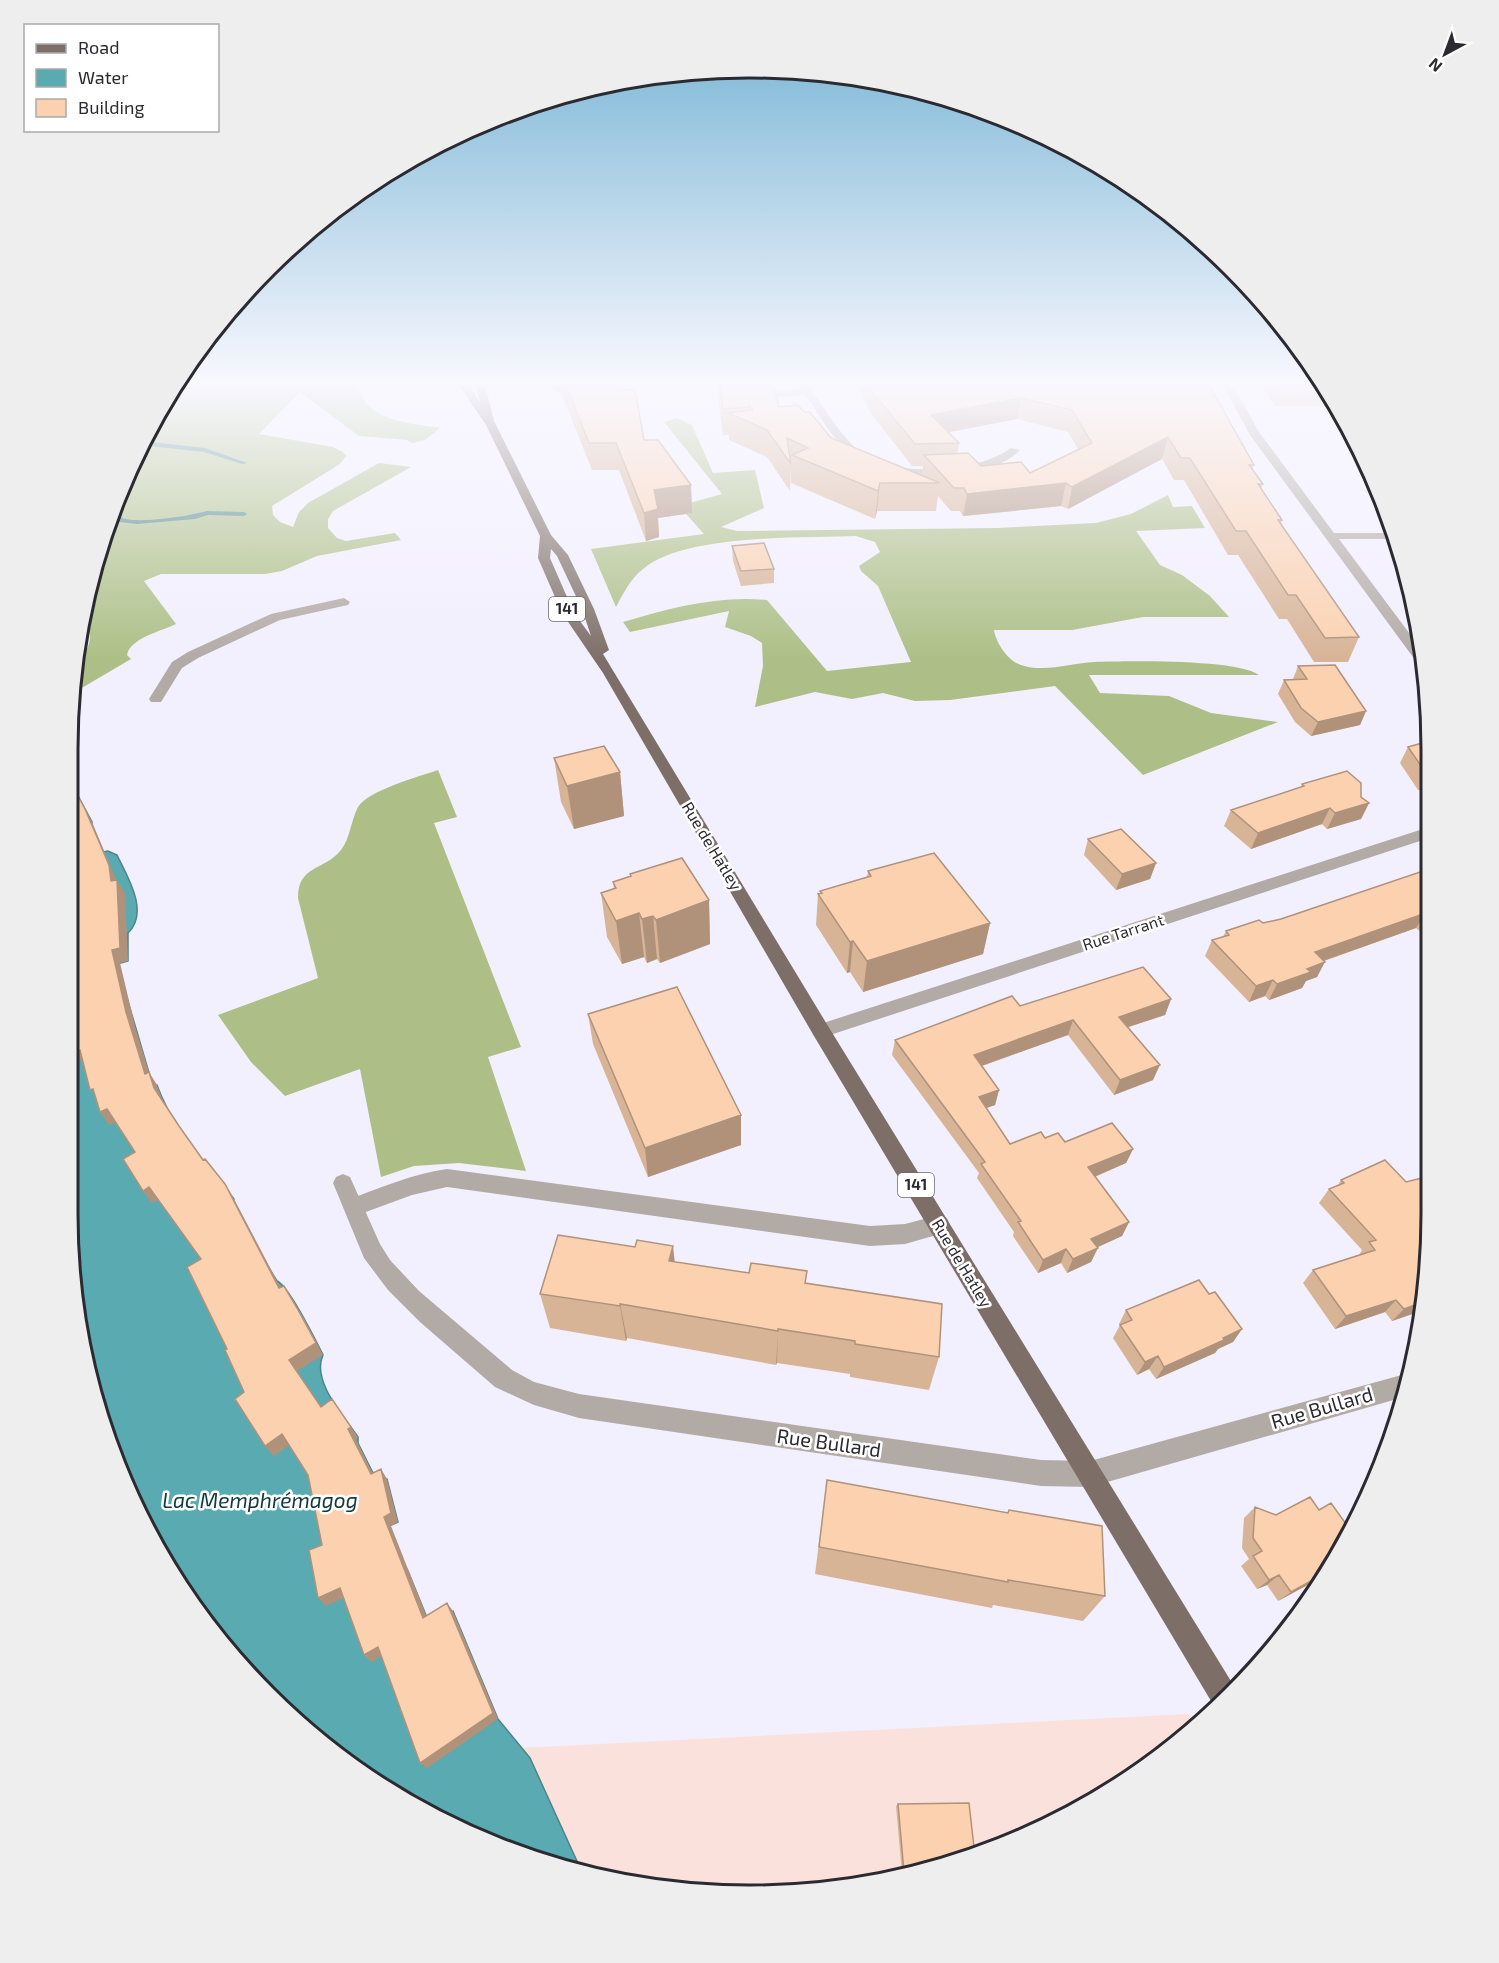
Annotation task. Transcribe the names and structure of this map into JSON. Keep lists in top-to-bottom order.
{
  "streets": {
    "main road": ["141", "Rue de Hatley"],
    "street": ["Rue Tarrant", "Rue Bullard"]
  },
  "crossings": [
    ["Rue de Hatley", "Rue Tarrant"],
    ["Rue de Hatley", "Rue Bullard"]
  ],
  "water": ["Lac Memphrémagog"],
  "legend": ["Road", "Water", "Building"],
  "north": "bottom left"
}
